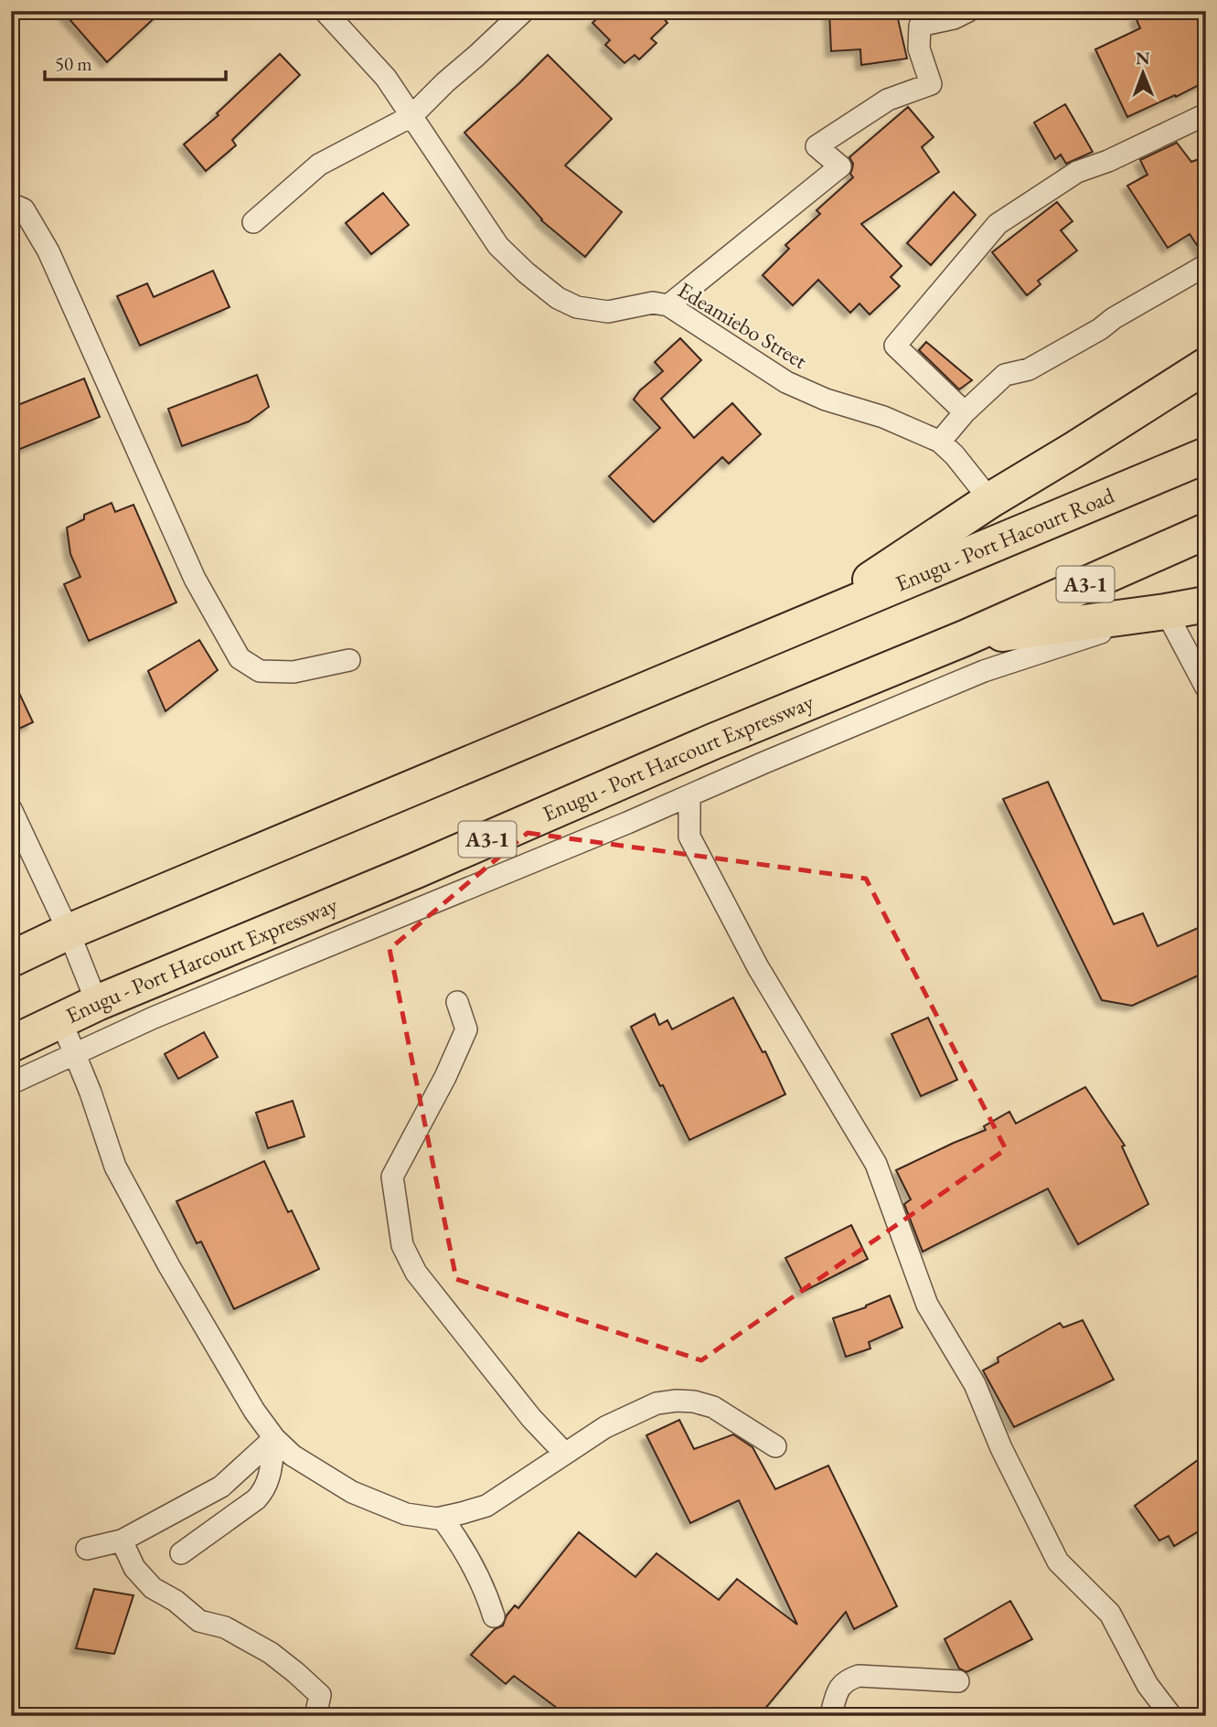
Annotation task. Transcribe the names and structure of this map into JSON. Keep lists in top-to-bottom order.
{
  "streets": {
    "highway": ["Enugu - Port Hacourt Road", "A3-1", "Enugu - Port Harcourt Expressway"],
    "street": ["Edeamiebo Street"]
  },
  "scale_bar": "50 m",
  "north": "top"
}
